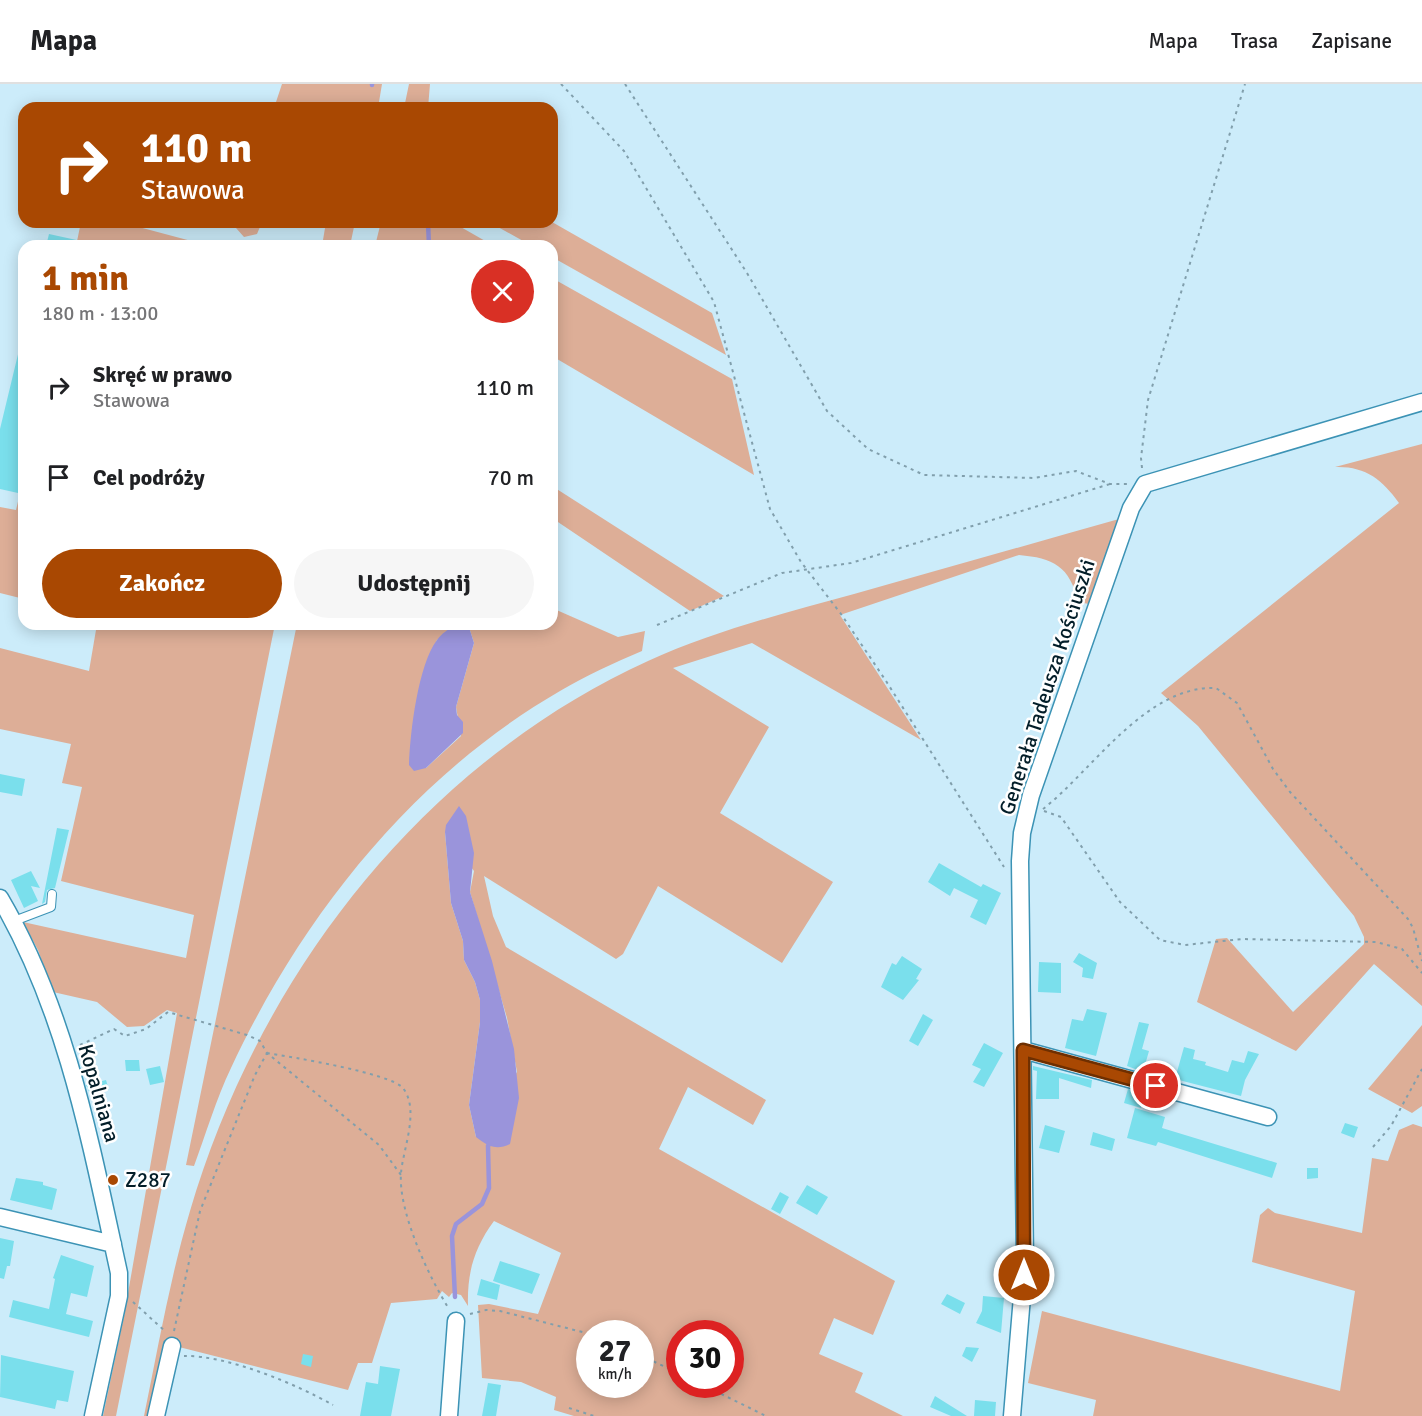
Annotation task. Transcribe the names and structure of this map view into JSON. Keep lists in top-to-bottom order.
{
  "streets": {
    "street": ["Generała Tadeusza Kościuszki", "Kopalniana"]
  },
  "places": ["Z287"],
  "page": {
    "header": "Mapa",
    "nav": ["Mapa", "Trasa", "Zapisane"],
    "turn": ["110 m", "Stawowa"],
    "heading": ["1 min", "180 m · 13:00"],
    "list": [
      {
        "name": "Skręć w prawo",
        "note": "Stawowa",
        "value": "110 m"
      },
      {
        "name": "Cel podróży",
        "value": "70 m"
      }
    ],
    "buttons": ["Zakończ", "Udostępnij"],
    "speed": "27 km/h",
    "limit": "30"
  }
}
